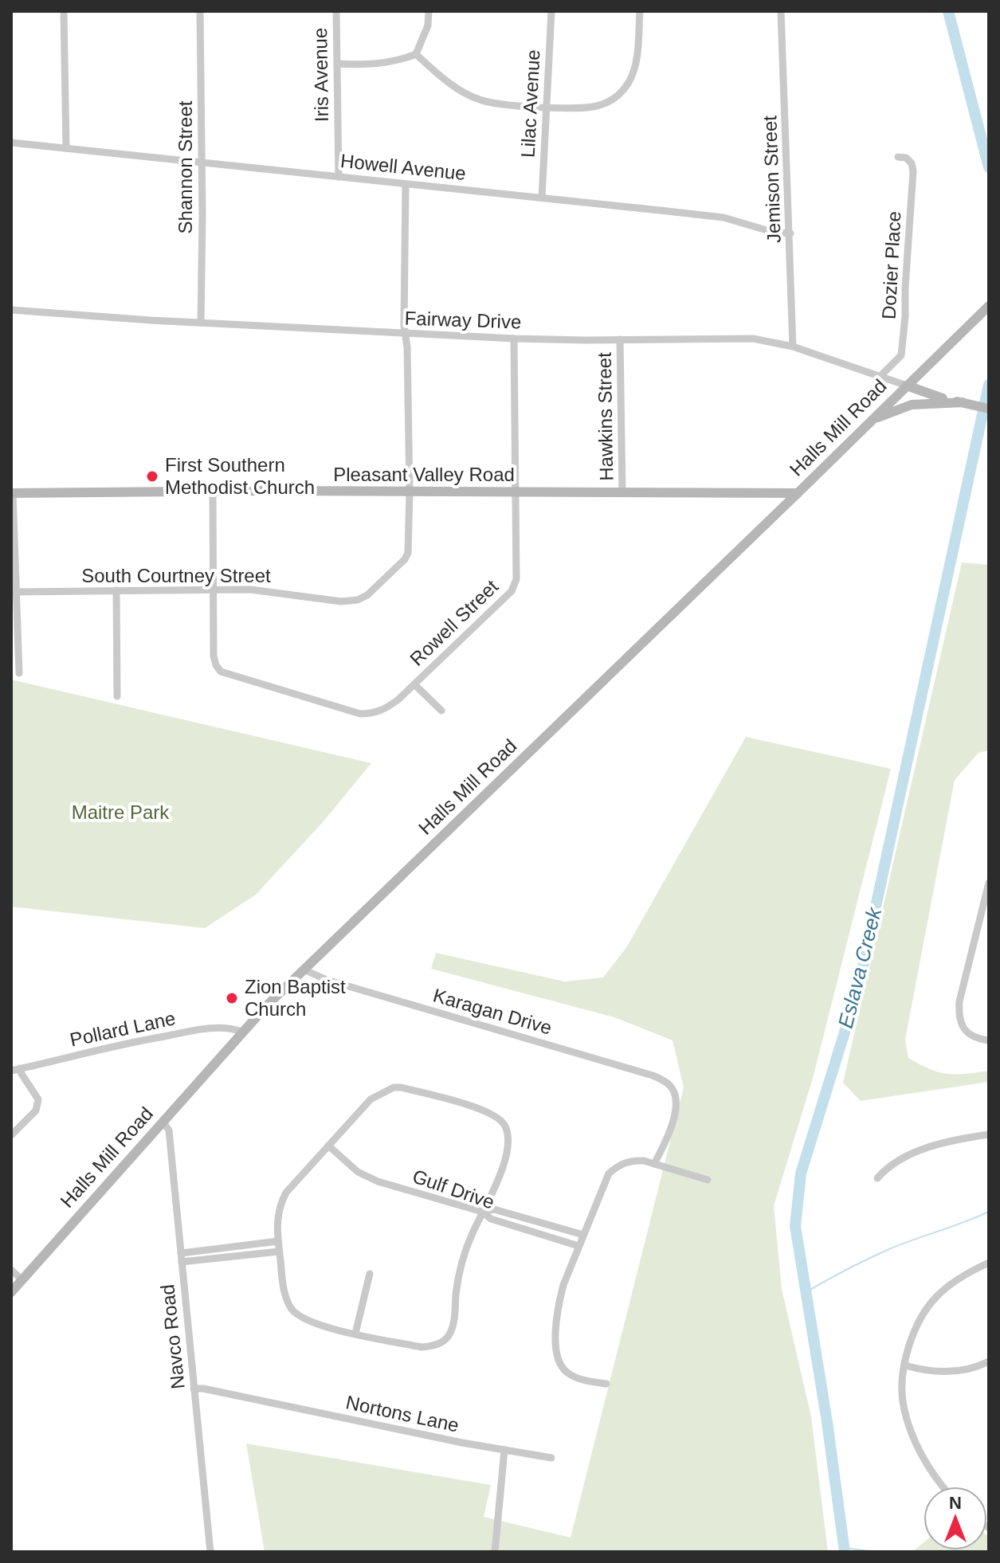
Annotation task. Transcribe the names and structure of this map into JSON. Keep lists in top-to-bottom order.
{
  "streets": {
    "street": [
      "Iris Avenue",
      "Lilac Avenue",
      "Shannon Street",
      "Howell Avenue",
      "Jemison Street",
      "Dozier Place",
      "Fairway Drive",
      "Hawkins Street",
      "Halls Mill Road",
      "Pleasant Valley Road",
      "South Courtney Street",
      "Rowell Street",
      "Karagan Drive",
      "Pollard Lane",
      "Gulf Drive",
      "Navco Road",
      "Nortons Lane"
    ]
  },
  "crossings": [
    ["Iris Avenue", "Howell Avenue"],
    ["Lilac Avenue", "Howell Avenue"],
    ["Shannon Street", "Howell Avenue"],
    ["Shannon Street", "Fairway Drive"],
    ["Howell Avenue", "Jemison Street"],
    ["Howell Avenue", "South Courtney Street"],
    ["Jemison Street", "Fairway Drive"],
    ["Dozier Place", "Fairway Drive"],
    ["Fairway Drive", "Hawkins Street"],
    ["Fairway Drive", "Halls Mill Road"],
    ["Fairway Drive", "South Courtney Street"],
    ["Fairway Drive", "Rowell Street"],
    ["Hawkins Street", "Pleasant Valley Road"],
    ["Halls Mill Road", "Pleasant Valley Road"],
    ["Halls Mill Road", "Karagan Drive"],
    ["Halls Mill Road", "Pollard Lane"],
    ["Halls Mill Road", "Navco Road"],
    ["Pleasant Valley Road", "South Courtney Street"],
    ["Pleasant Valley Road", "Rowell Street"],
    ["South Courtney Street", "Rowell Street"],
    ["Navco Road", "Nortons Lane"]
  ],
  "water": ["Eslava Creek"],
  "parks": ["Maitre Park"],
  "places": ["First Southern Methodist Church", "Zion Baptist Church"],
  "north": "top"
}
